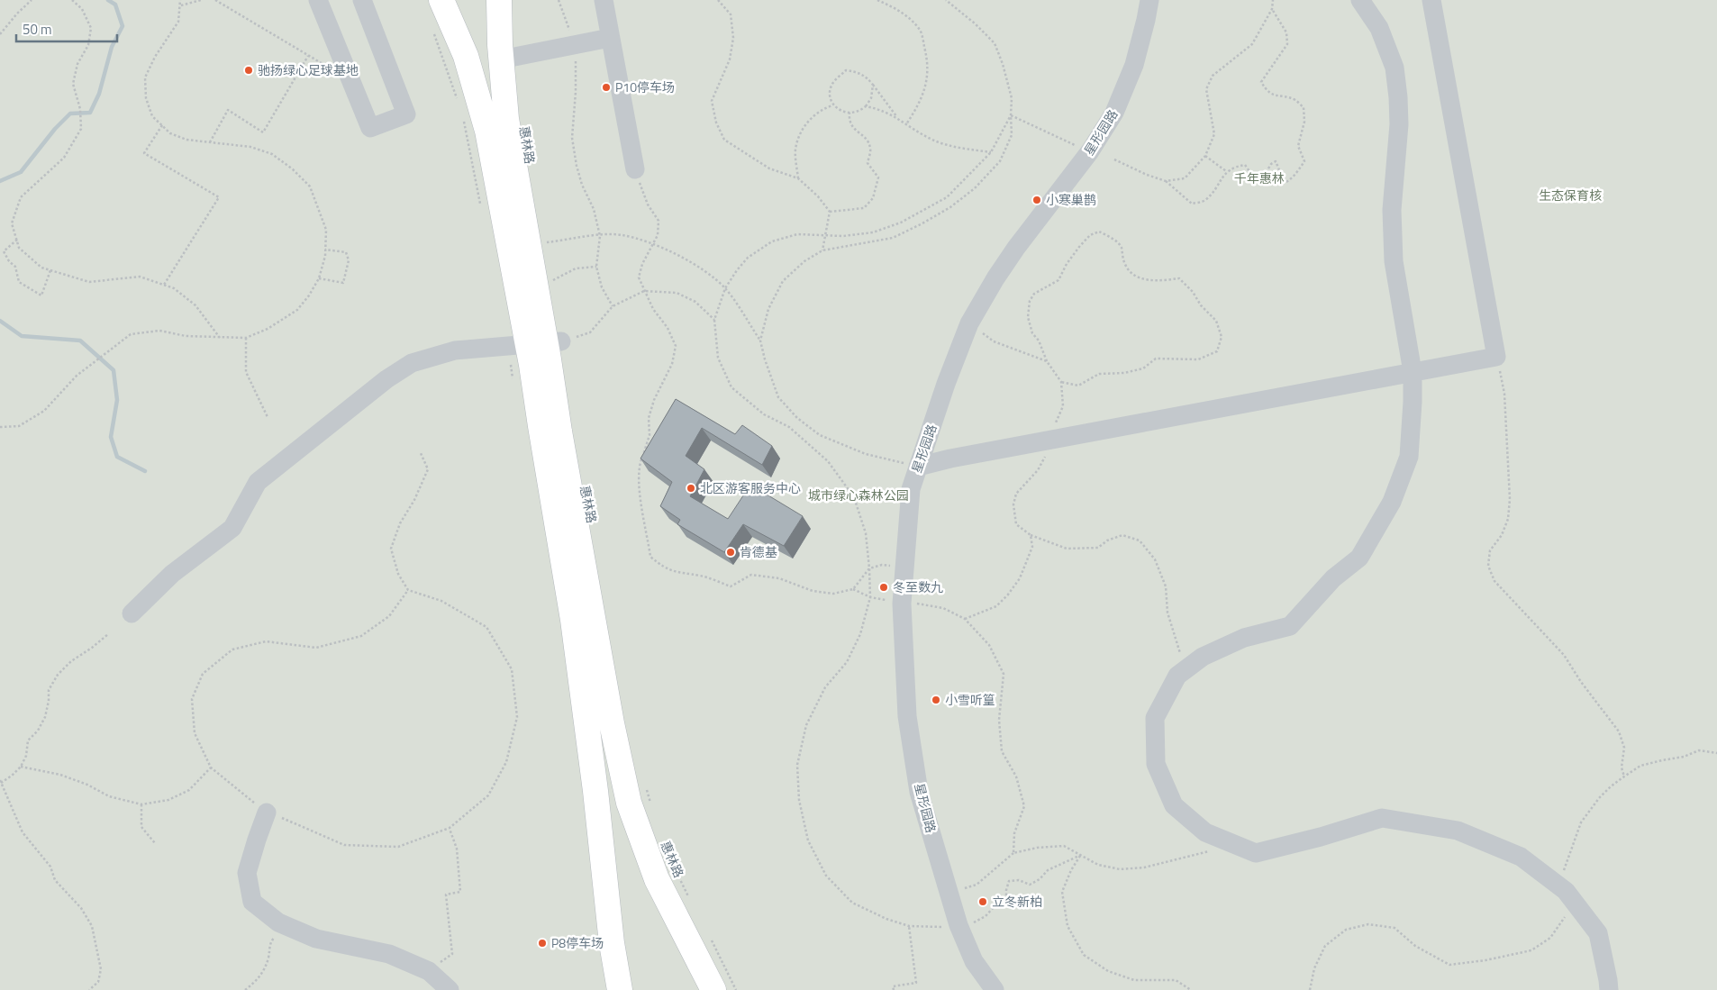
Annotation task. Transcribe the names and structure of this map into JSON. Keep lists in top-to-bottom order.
{
  "streets": {
    "main road": ["惠林路"],
    "street": ["星形园路"]
  },
  "parks": ["千年惠林", "生态保育核", "城市绿心森林公园"],
  "places": [
    "驰扬绿心足球基地",
    "P10停车场",
    "小寒巢鹊",
    "北区游客服务中心",
    "肯德基",
    "冬至数九",
    "小雪听篁",
    "立冬新柏",
    "P8停车场"
  ],
  "scale_bar": "50 m"
}
